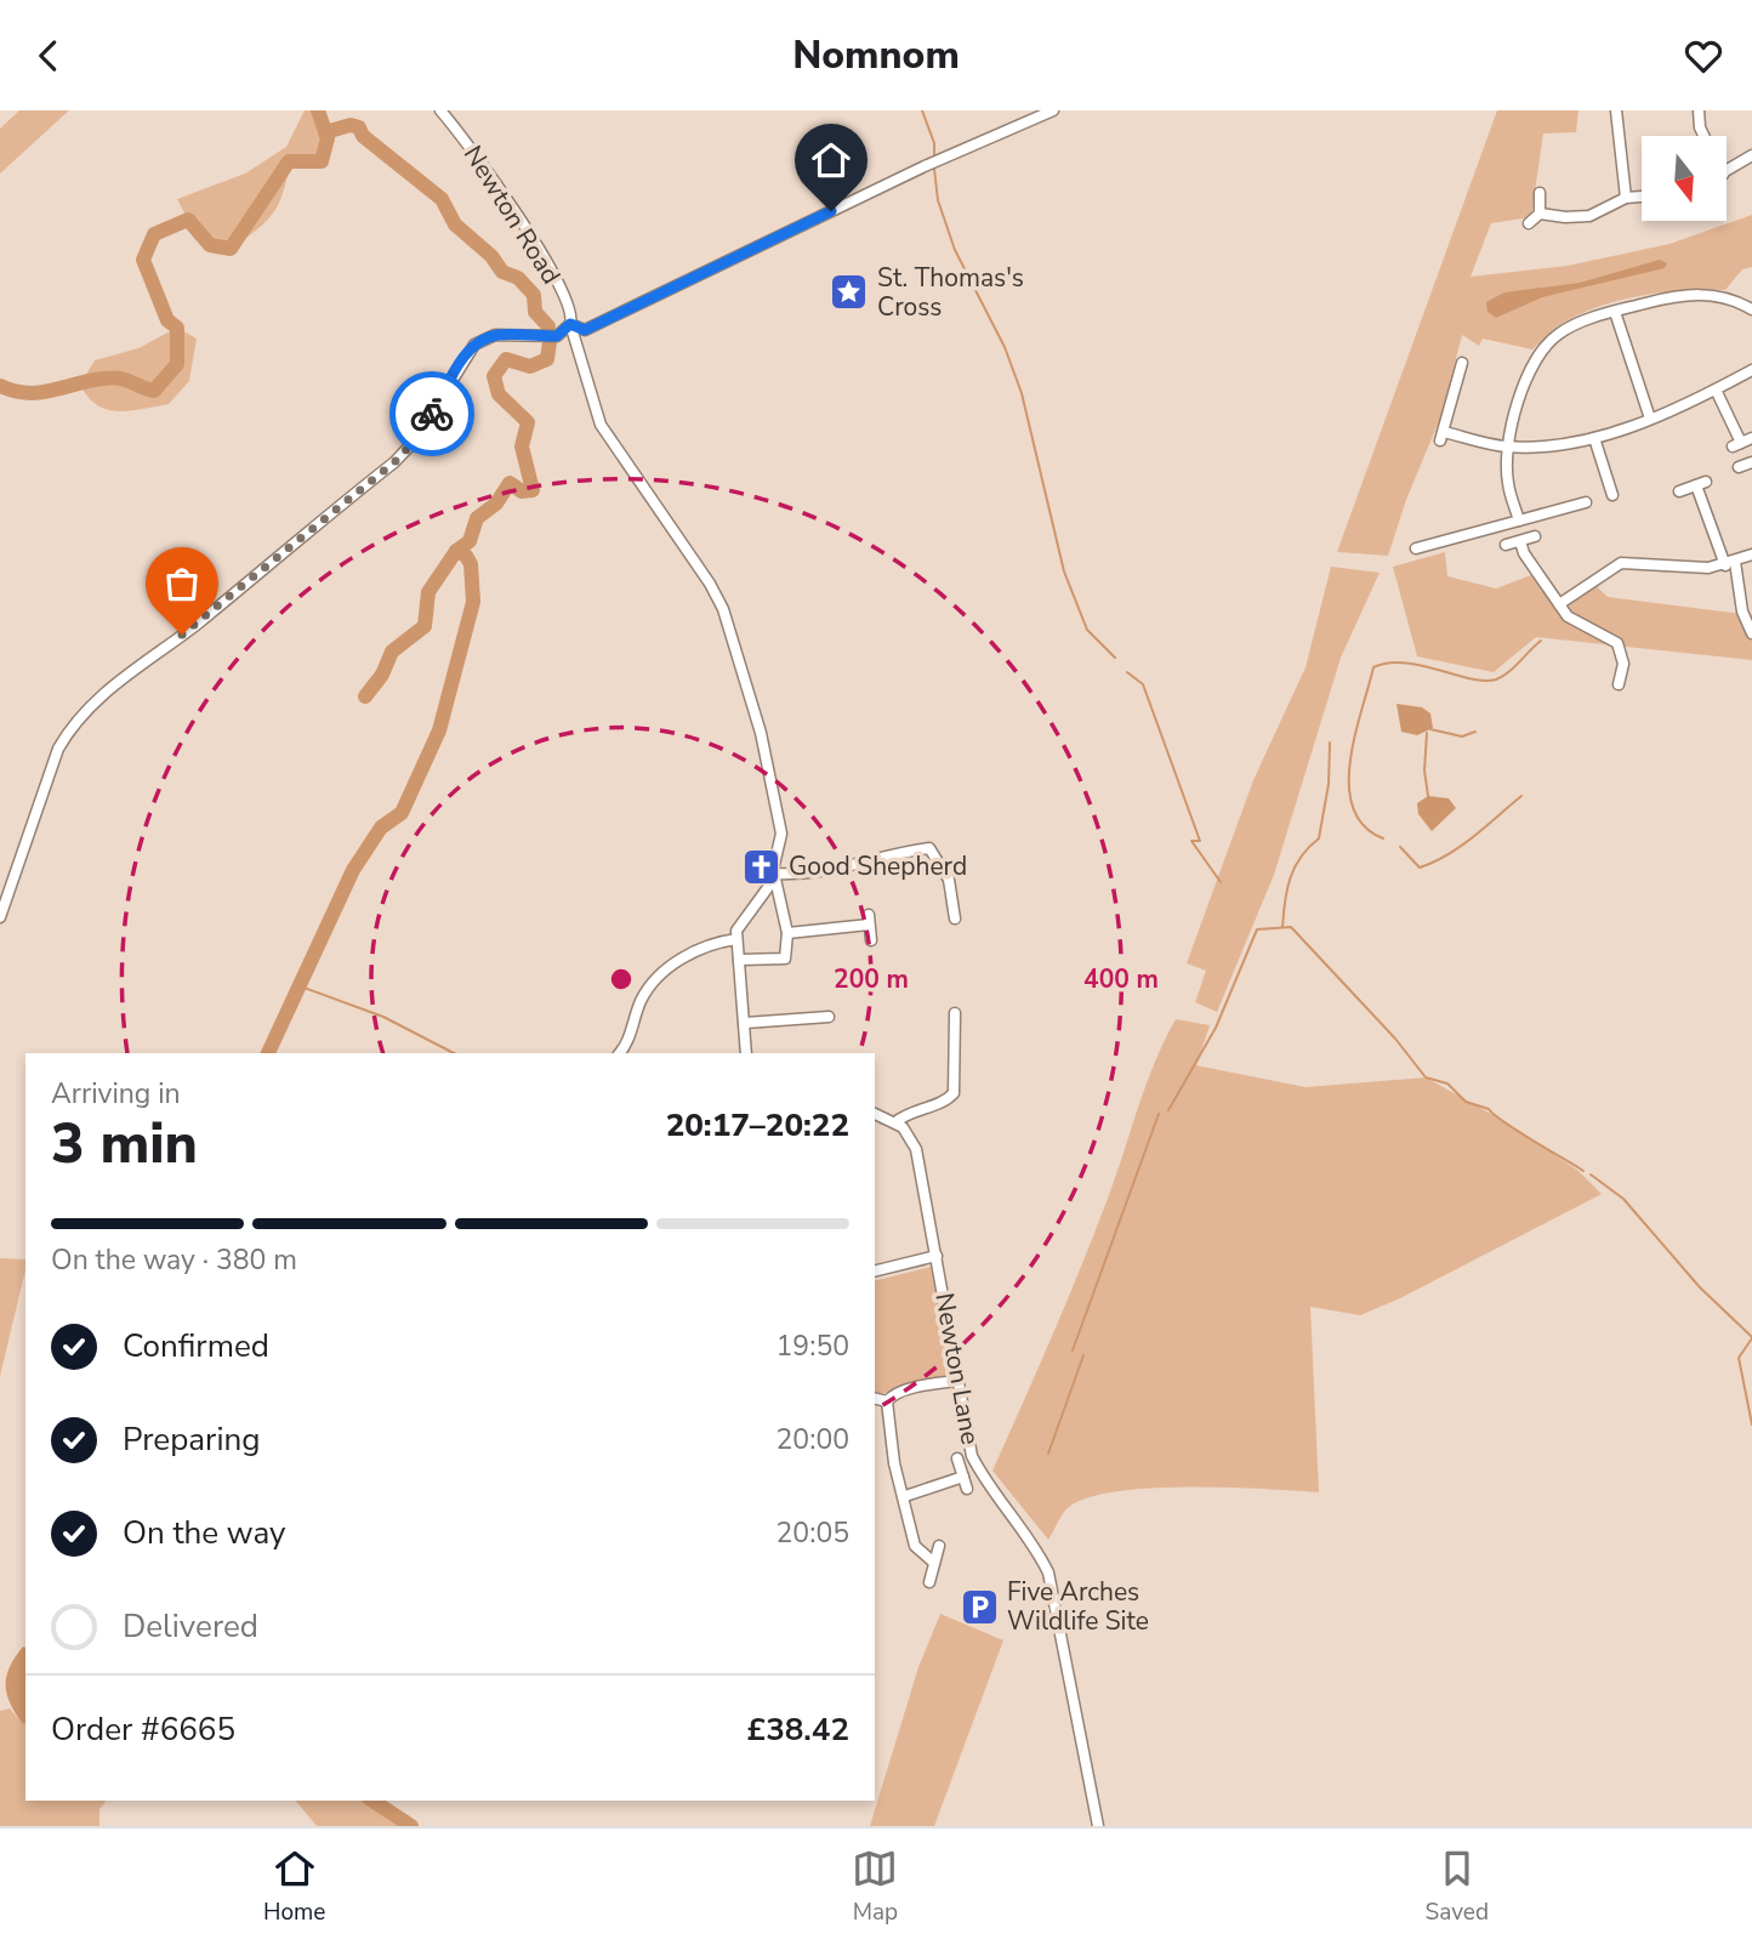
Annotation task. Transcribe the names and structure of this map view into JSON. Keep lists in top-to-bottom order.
{
  "streets": {
    "street": ["Newton Road", "Newton Lane"]
  },
  "places": {
    "place": ["St. Thomas's Cross"],
    "church": ["Good Shepherd"],
    "parking": ["Five Arches Wildlife Site"]
  },
  "north": "bottom",
  "page": {
    "header": "Nomnom",
    "heading": ["3 min", "Arriving in", "20:17–20:22"],
    "panel": ["Order #6665", "£38.42"],
    "bar": "On the way · 380 m",
    "list": [
      ["Confirmed", "19:50"],
      ["Preparing", "20:00"],
      ["On the way", "20:05"],
      "Delivered"
    ],
    "tabs": ["Home", "Map", "Saved"]
  },
  "rings": ["200 m", "400 m"]
}
